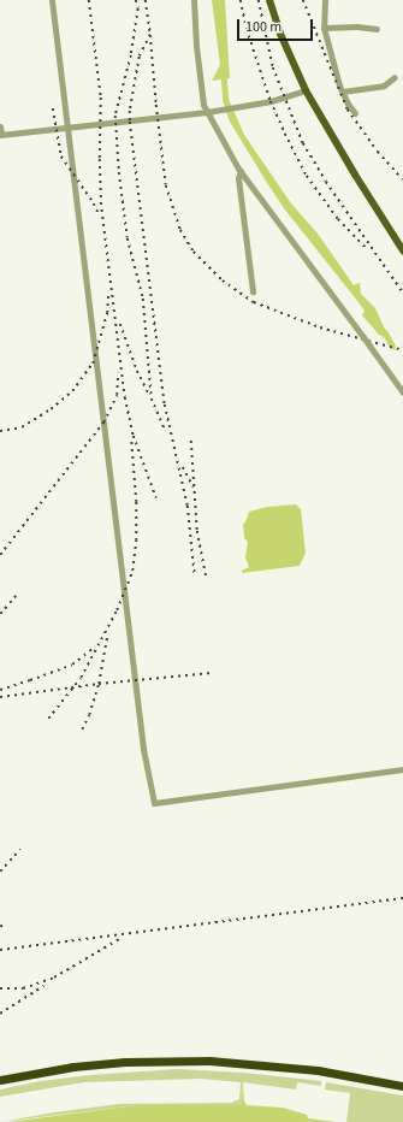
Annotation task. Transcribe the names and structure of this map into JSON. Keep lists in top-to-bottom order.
{
  "scale_bar": "100 m"
}
